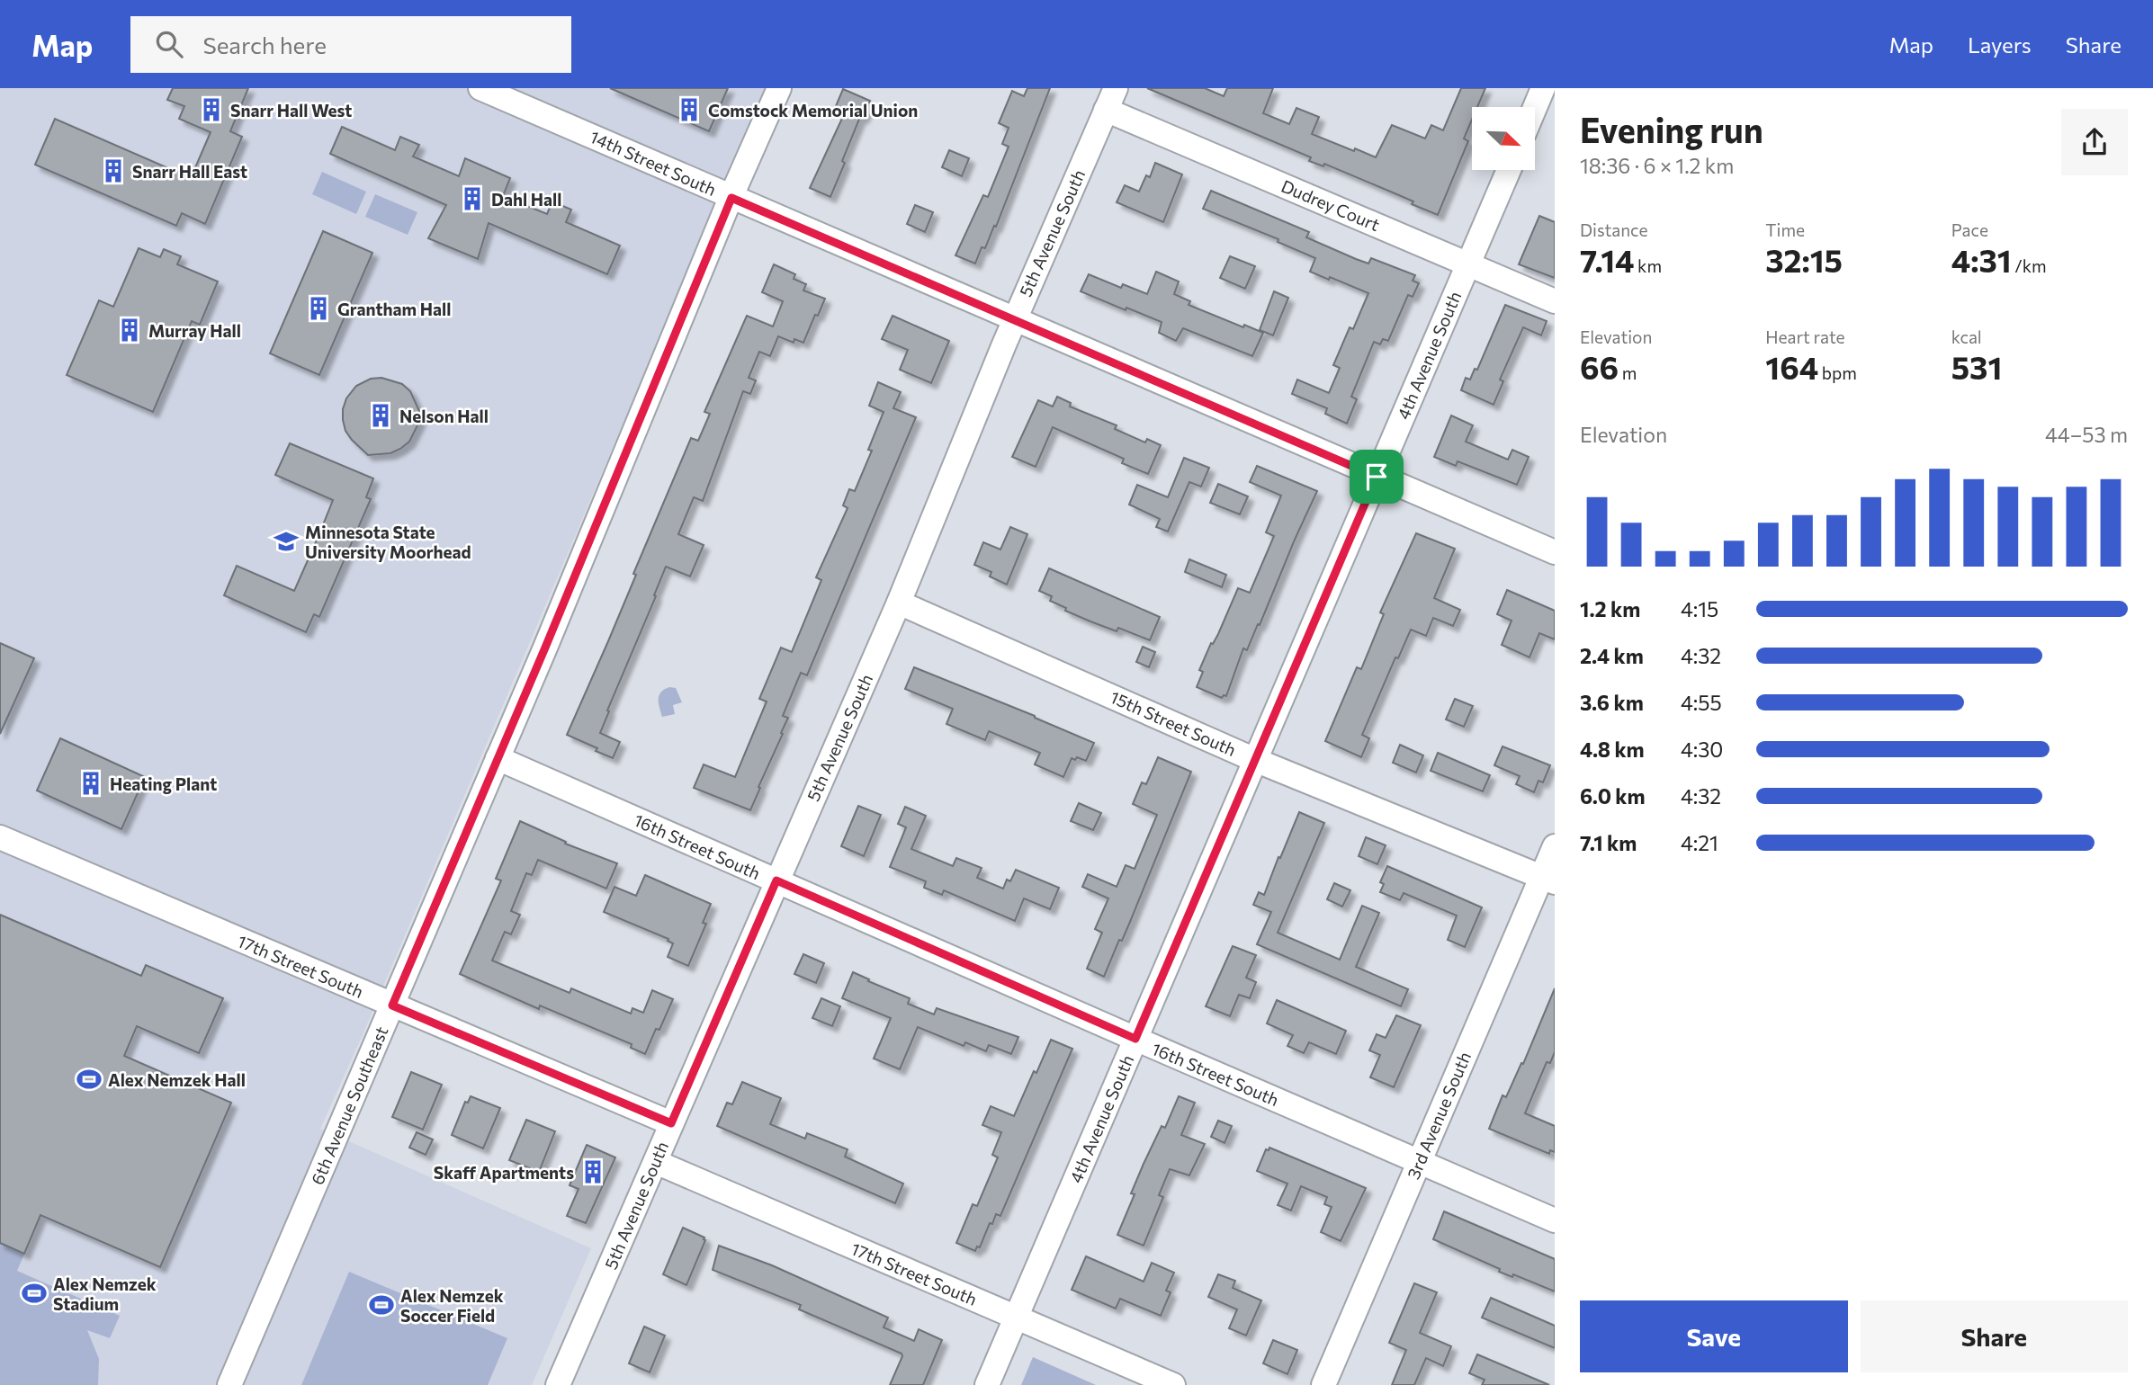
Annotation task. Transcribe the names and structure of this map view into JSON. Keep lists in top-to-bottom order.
{
  "streets": {
    "street": [
      "14th Street South",
      "Dudrey Court",
      "5th Avenue South",
      "4th Avenue South",
      "15th Street South",
      "16th Street South",
      "17th Street South",
      "6th Avenue Southeast",
      "3rd Avenue South"
    ]
  },
  "crossings": [
    ["14th Street South", "5th Avenue South"],
    ["14th Street South", "4th Avenue South"],
    ["14th Street South", "6th Avenue Southeast"],
    ["Dudrey Court", "5th Avenue South"],
    ["Dudrey Court", "4th Avenue South"],
    ["5th Avenue South", "15th Street South"],
    ["5th Avenue South", "16th Street South"],
    ["5th Avenue South", "17th Street South"],
    ["4th Avenue South", "15th Street South"],
    ["4th Avenue South", "16th Street South"],
    ["4th Avenue South", "17th Street South"],
    ["15th Street South", "3rd Avenue South"],
    ["16th Street South", "6th Avenue Southeast"],
    ["16th Street South", "3rd Avenue South"],
    ["17th Street South", "6th Avenue Southeast"]
  ],
  "places": {
    "building": [
      "Snarr Hall West",
      "Comstock Memorial Union",
      "Snarr Hall East",
      "Dahl Hall",
      "Grantham Hall",
      "Murray Hall",
      "Nelson Hall",
      "Heating Plant",
      "Skaff Apartments"
    ],
    "school or university": ["Minnesota State University Moorhead"],
    "sports": ["Alex Nemzek Hall", "Alex Nemzek Stadium", "Alex Nemzek Soccer Field"]
  },
  "north": "bottom right",
  "page": {
    "header": "Map",
    "search": "Search here",
    "nav": ["Map", "Layers", "Share"],
    "heading": ["Evening run", "18:36 · 6 × 1.2 km"],
    "stats": [
      ["Distance", "7.14 km"],
      ["Time", "32:15"],
      ["Pace", "4:31 /km"],
      ["Elevation", "66 m"],
      ["Heart rate", "164 bpm"],
      ["kcal", "531"]
    ],
    "chart": ["Elevation", "44–53 m"],
    "list": [
      {
        "name": "1.2 km",
        "note": "4:15"
      },
      {
        "name": "2.4 km",
        "note": "4:32"
      },
      {
        "name": "3.6 km",
        "note": "4:55"
      },
      {
        "name": "4.8 km",
        "note": "4:30"
      },
      {
        "name": "6.0 km",
        "note": "4:32"
      },
      {
        "name": "7.1 km",
        "note": "4:21"
      }
    ],
    "buttons": ["Save", "Share"]
  }
}
